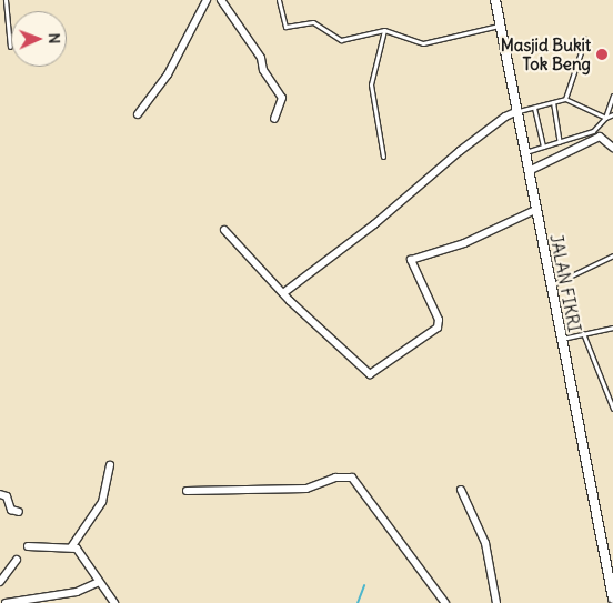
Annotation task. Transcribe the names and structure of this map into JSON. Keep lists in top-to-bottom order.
{
  "streets": {
    "street": ["JALAN FIKRI"]
  },
  "places": ["Masjid Bukit Tok Beng"],
  "north": "right"
}
